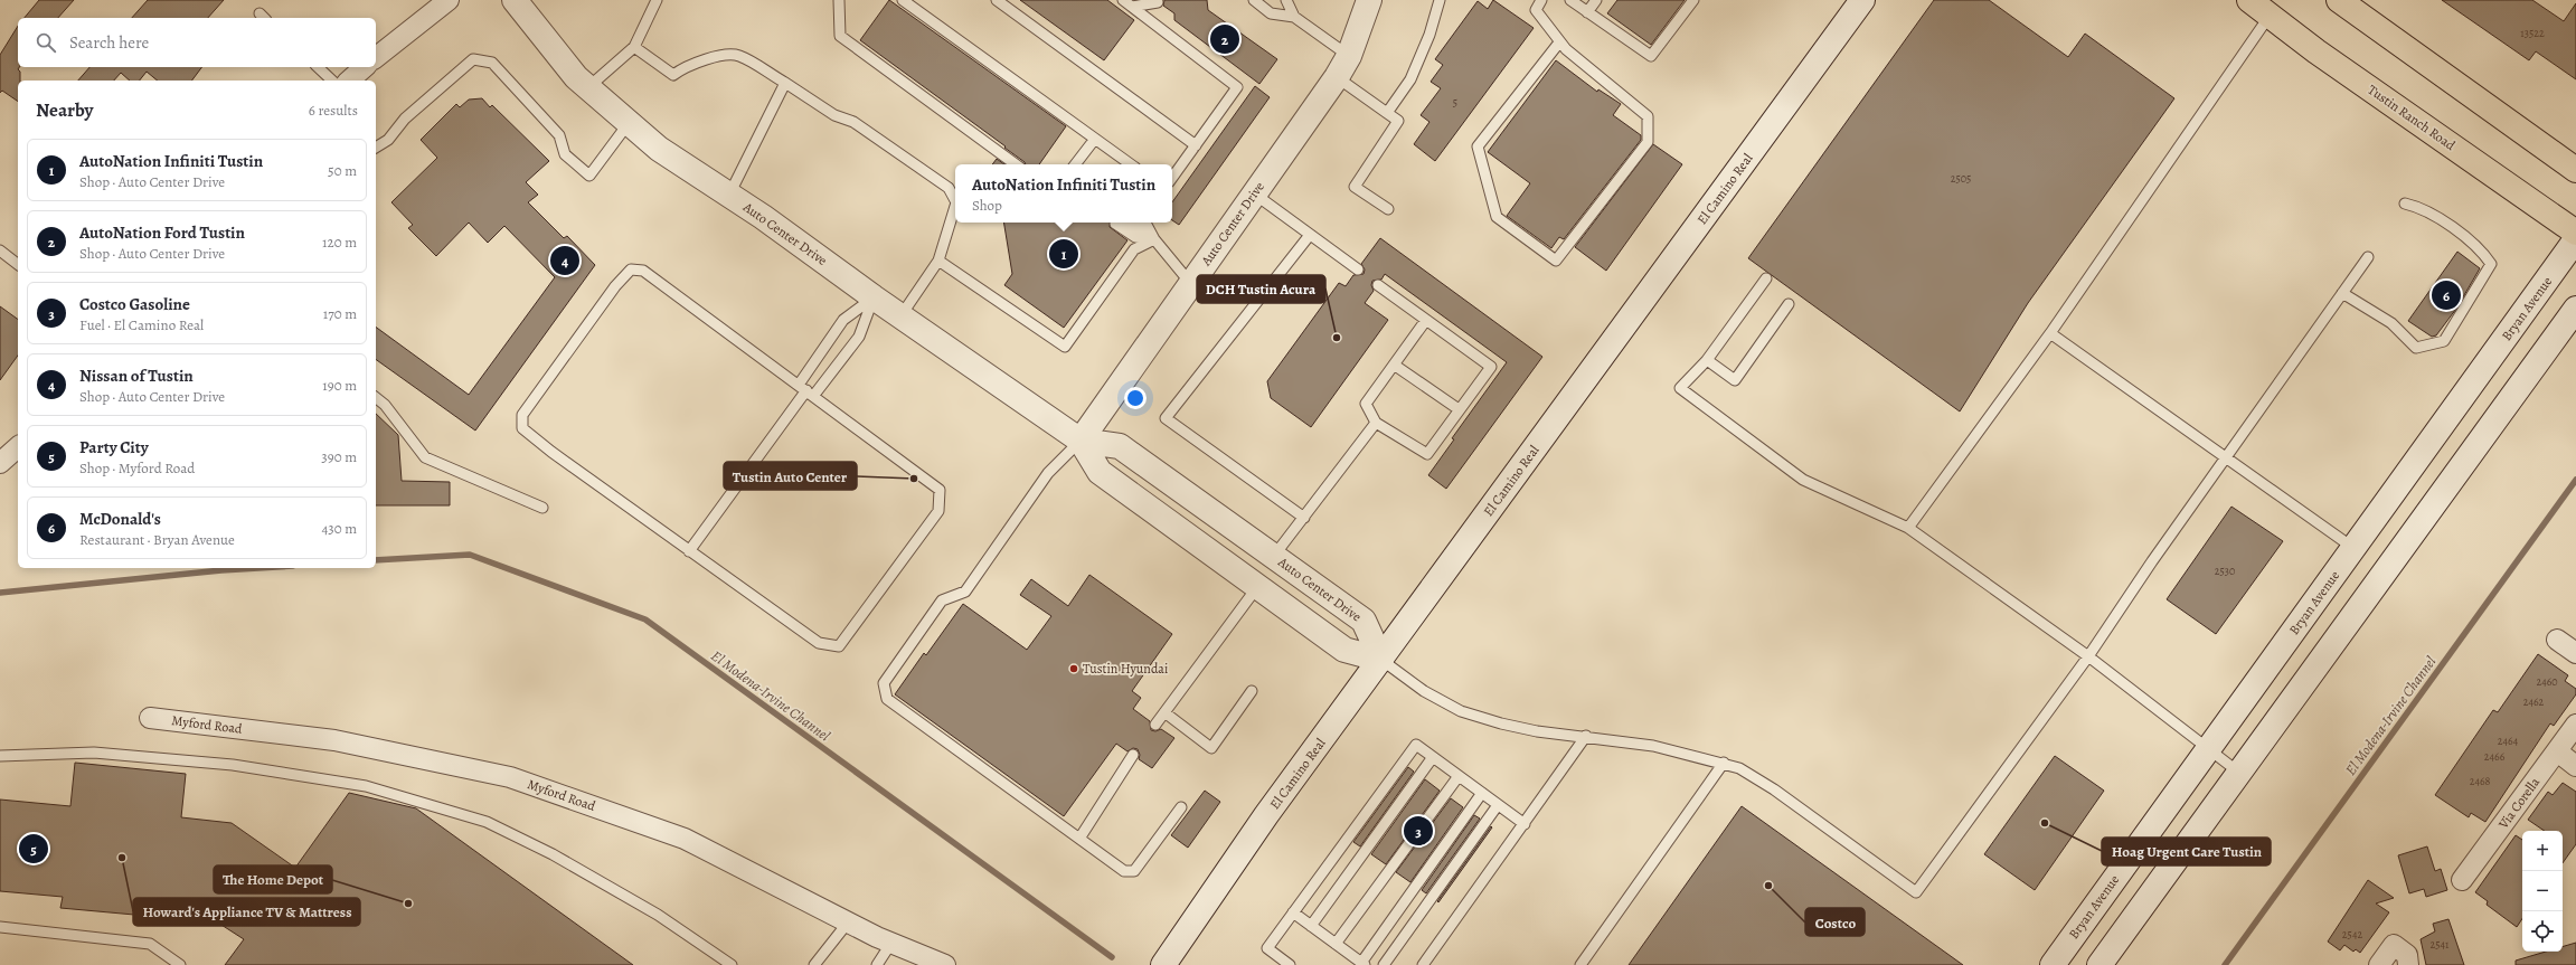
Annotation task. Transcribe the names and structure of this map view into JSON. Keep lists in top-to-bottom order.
{
  "streets": {
    "main road": [
      "Tustin Ranch Road",
      "El Camino Real",
      "Auto Center Drive",
      "Bryan Avenue"
    ],
    "street": ["Myford Road", "Via Corella"]
  },
  "crossings": [
    ["El Camino Real", "Auto Center Drive"]
  ],
  "water": ["El Modena-Irvine Channel"],
  "places": [
    "DCH Tustin Acura",
    "Tustin Auto Center",
    "Tustin Hyundai",
    "Hoag Urgent Care Tustin",
    "Howard's Appliance TV & Mattress",
    "Costco",
    "The Home Depot"
  ],
  "house_numbers": [
    "13522",
    "5",
    "2505",
    "2530",
    "2460",
    "2462",
    "2464",
    "2466",
    "2468",
    "2542",
    "2541"
  ],
  "page": {
    "search": "Search here",
    "pins": [
      "2",
      "1",
      "4",
      "6",
      "3",
      "5"
    ],
    "heading": ["Nearby", "6 results"],
    "list": [
      {
        "mark": "1",
        "name": "AutoNation Infiniti Tustin",
        "note": "Shop · Auto Center Drive",
        "value": "50 m"
      },
      {
        "mark": "2",
        "name": "AutoNation Ford Tustin",
        "note": "Shop · Auto Center Drive",
        "value": "120 m"
      },
      {
        "mark": "3",
        "name": "Costco Gasoline",
        "note": "Fuel · El Camino Real",
        "value": "170 m"
      },
      {
        "mark": "4",
        "name": "Nissan of Tustin",
        "note": "Shop · Auto Center Drive",
        "value": "190 m"
      },
      {
        "mark": "5",
        "name": "Party City",
        "note": "Shop · Myford Road",
        "value": "390 m"
      },
      {
        "mark": "6",
        "name": "McDonald's",
        "note": "Restaurant · Bryan Avenue",
        "value": "430 m"
      }
    ],
    "popup": ["AutoNation Infiniti Tustin", "Shop"],
    "map_buttons": ["+", "−"]
  }
}
